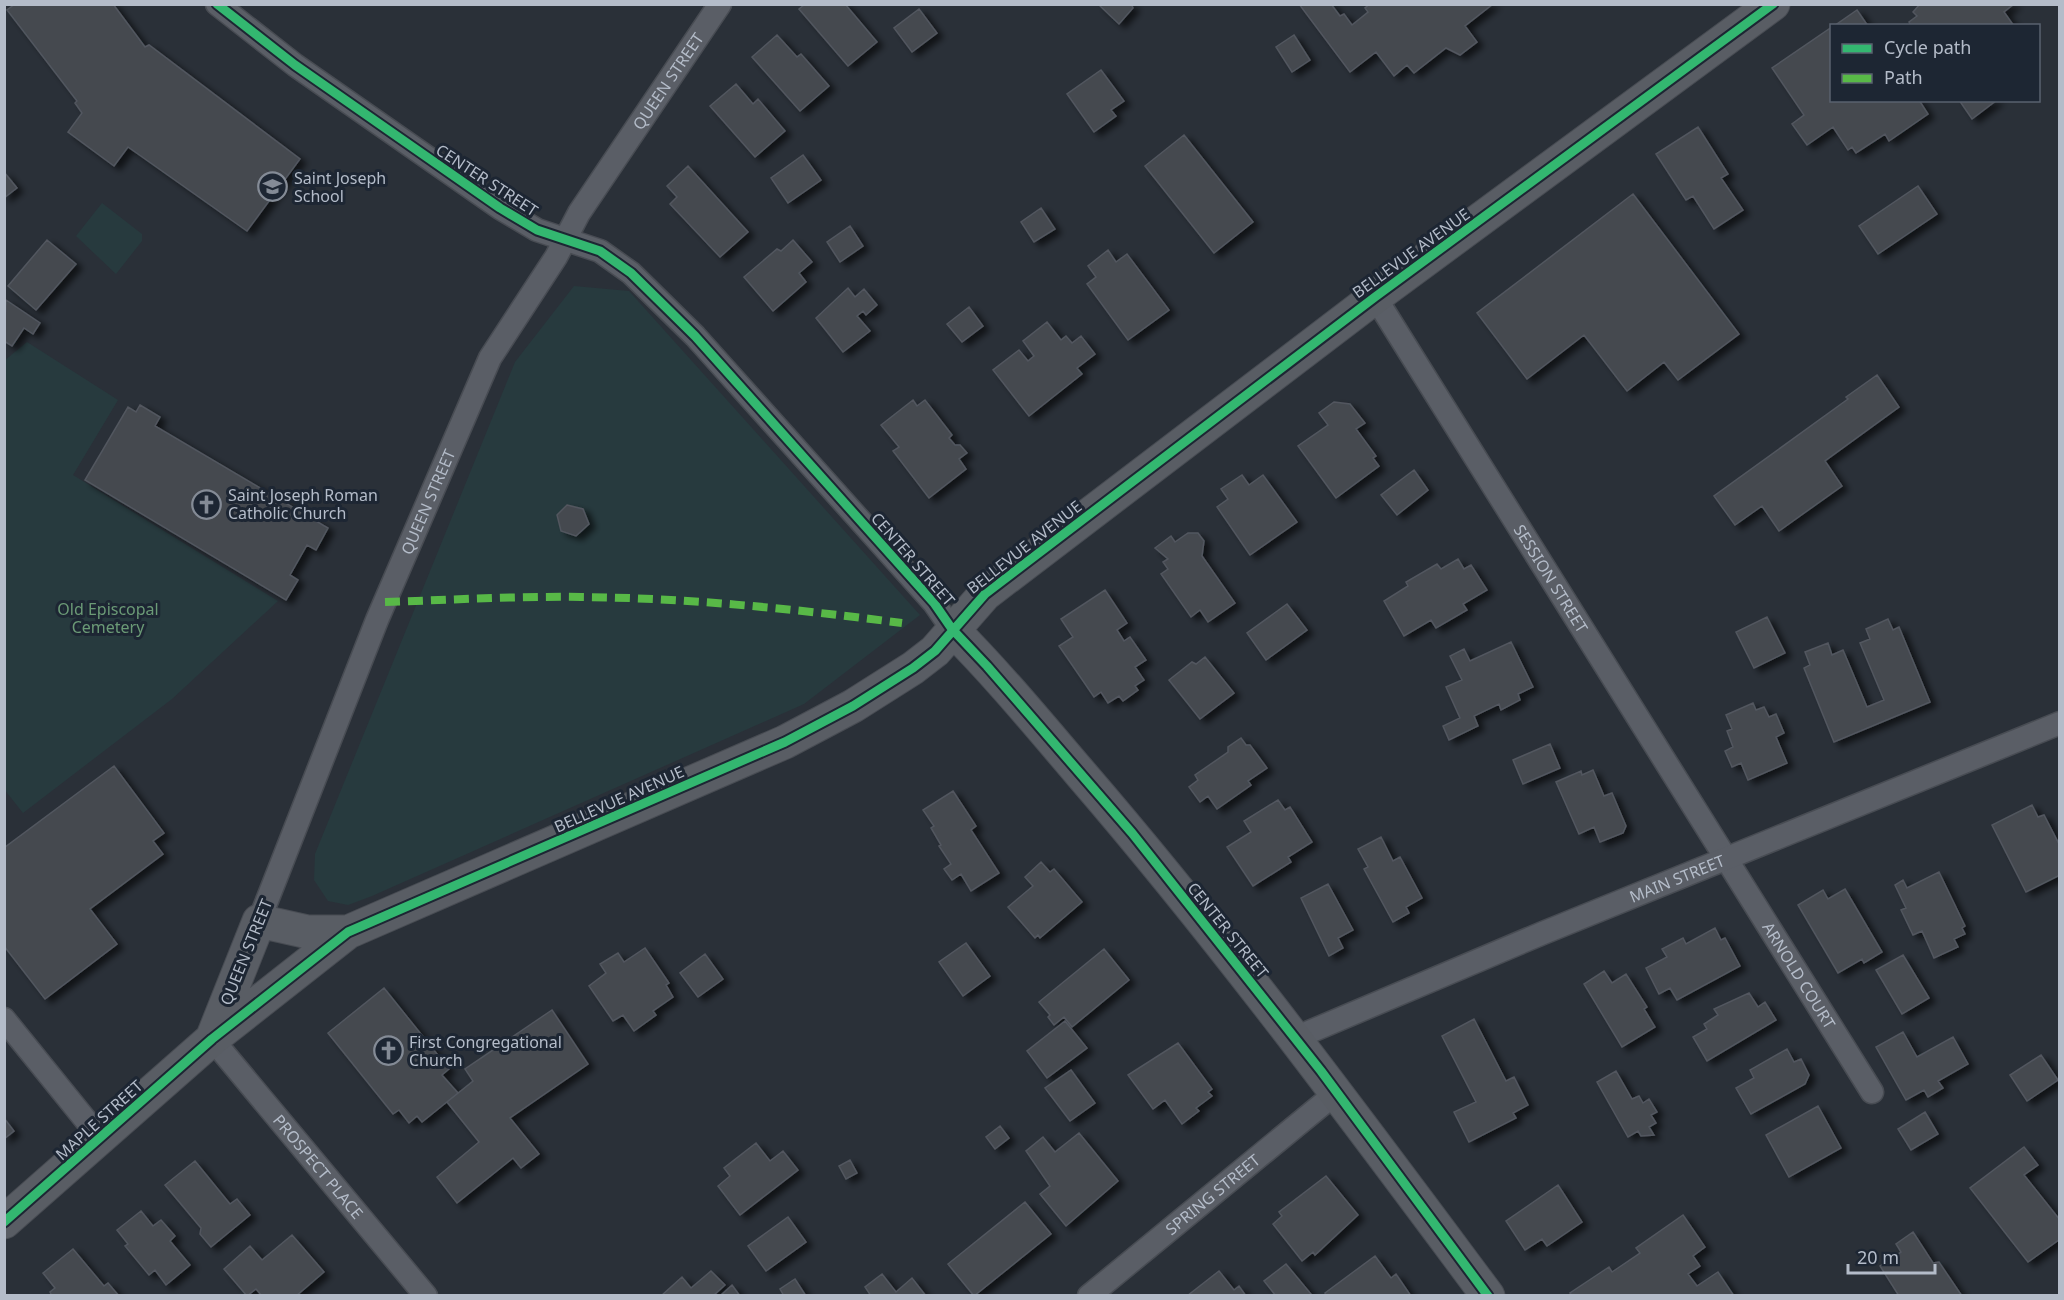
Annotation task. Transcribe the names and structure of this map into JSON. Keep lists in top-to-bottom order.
{
  "streets": {
    "street": [
      "QUEEN STREET",
      "CENTER STREET",
      "BELLEVUE AVENUE",
      "SESSION STREET",
      "MAIN STREET",
      "ARNOLD COURT",
      "MAPLE STREET",
      "PROSPECT PLACE",
      "SPRING STREET"
    ]
  },
  "crossings": [
    ["QUEEN STREET", "CENTER STREET"],
    ["QUEEN STREET", "BELLEVUE AVENUE"],
    ["QUEEN STREET", "MAPLE STREET"],
    ["QUEEN STREET", "PROSPECT PLACE"],
    ["CENTER STREET", "BELLEVUE AVENUE"],
    ["CENTER STREET", "MAIN STREET"],
    ["CENTER STREET", "SPRING STREET"],
    ["BELLEVUE AVENUE", "SESSION STREET"],
    ["BELLEVUE AVENUE", "MAPLE STREET"],
    ["BELLEVUE AVENUE", "PROSPECT PLACE"],
    ["SESSION STREET", "MAIN STREET"],
    ["SESSION STREET", "ARNOLD COURT"],
    ["MAIN STREET", "ARNOLD COURT"],
    ["MAPLE STREET", "PROSPECT PLACE"]
  ],
  "parks": ["Old Episcopal Cemetery"],
  "places": {
    "school or university": ["Saint Joseph School"],
    "church": ["Saint Joseph Roman Catholic Church", "First Congregational Church"]
  },
  "legend": ["Cycle path", "Path"],
  "scale_bar": "20 m"
}
